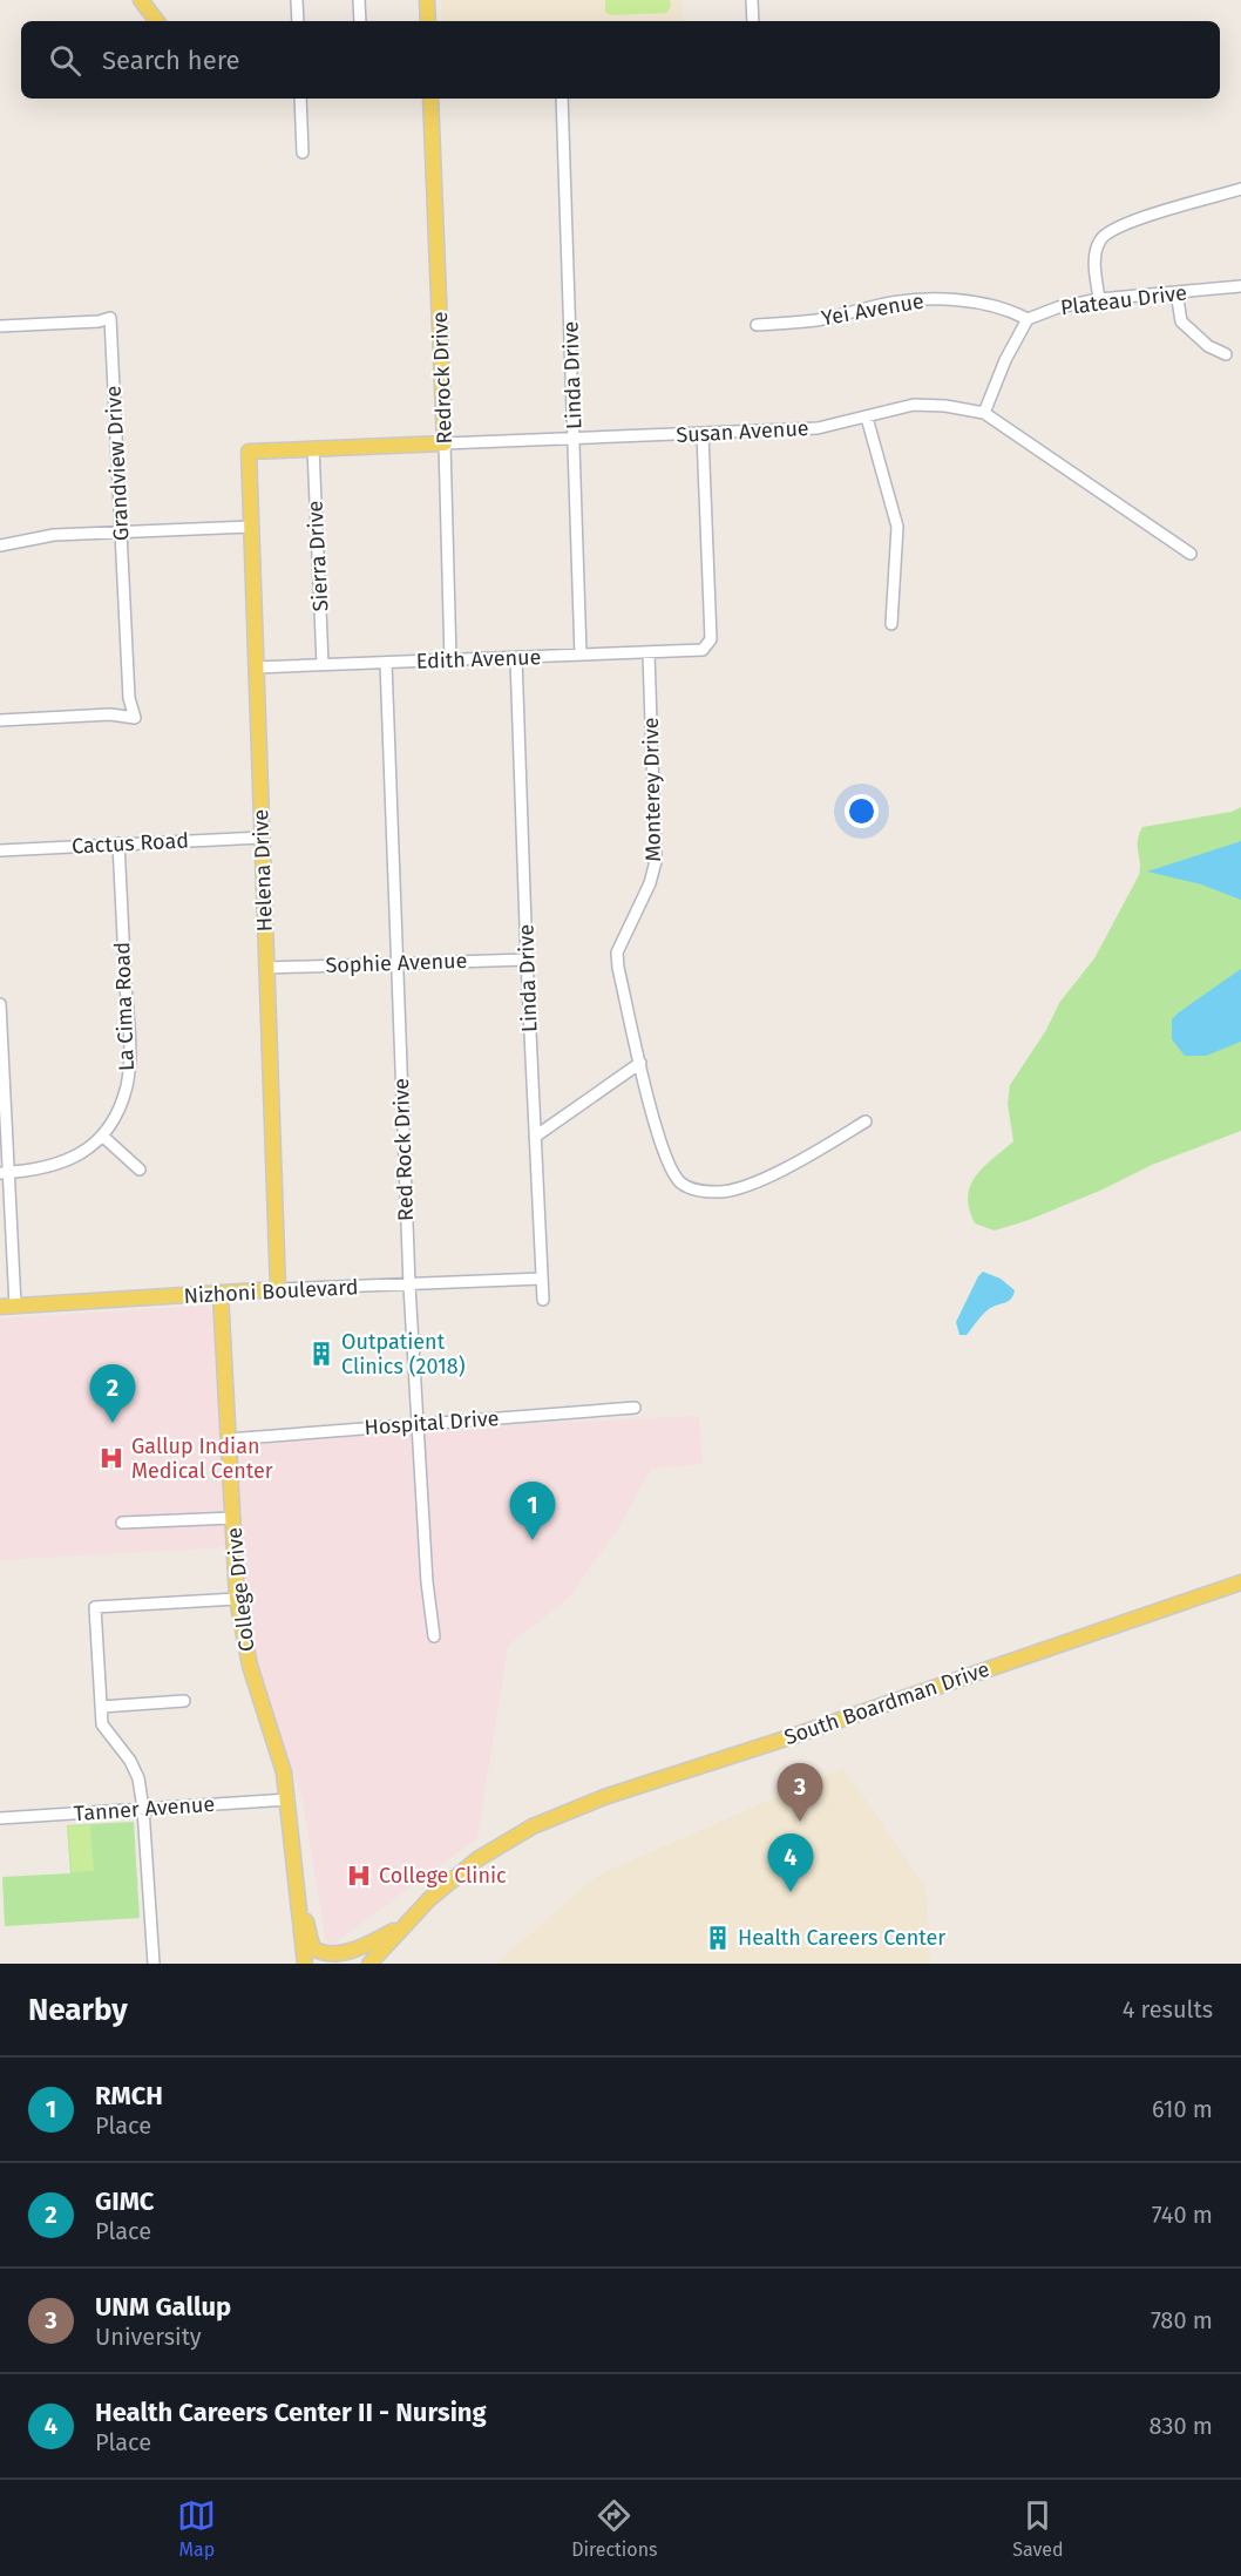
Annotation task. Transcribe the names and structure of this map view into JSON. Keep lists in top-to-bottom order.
{
  "streets": {
    "main road": [
      "Redrock Drive",
      "Susan Avenue",
      "Helena Drive",
      "Nizhoni Boulevard",
      "College Drive",
      "South Boardman Drive"
    ],
    "street": [
      "Plateau Drive",
      "Yei Avenue",
      "Linda Drive",
      "Grandview Drive",
      "Sierra Drive",
      "Edith Avenue",
      "Monterey Drive",
      "Cactus Road",
      "Sophie Avenue",
      "La Cima Road",
      "Red Rock Drive",
      "Hospital Drive",
      "Tanner Avenue"
    ]
  },
  "crossings": [
    ["Plateau Drive", "Yei Avenue"],
    ["Linda Drive", "Susan Avenue"],
    ["Linda Drive", "Edith Avenue"],
    ["Linda Drive", "Sophie Avenue"],
    ["Linda Drive", "Nizhoni Boulevard"],
    ["Redrock Drive", "Susan Avenue"],
    ["Redrock Drive", "Edith Avenue"],
    ["Susan Avenue", "Sierra Drive"],
    ["Susan Avenue", "Edith Avenue"],
    ["Susan Avenue", "Helena Drive"],
    ["Sierra Drive", "Edith Avenue"],
    ["Edith Avenue", "Monterey Drive"],
    ["Edith Avenue", "Helena Drive"],
    ["Edith Avenue", "Red Rock Drive"],
    ["Cactus Road", "Helena Drive"],
    ["Cactus Road", "La Cima Road"],
    ["Helena Drive", "Sophie Avenue"],
    ["Helena Drive", "Nizhoni Boulevard"],
    ["Sophie Avenue", "Red Rock Drive"],
    ["Red Rock Drive", "Nizhoni Boulevard"],
    ["Red Rock Drive", "Hospital Drive"],
    ["Nizhoni Boulevard", "College Drive"],
    ["Hospital Drive", "College Drive"],
    ["College Drive", "Tanner Avenue"]
  ],
  "places": {
    "building": ["Outpatient Clinics (2018)", "Health Careers Center"],
    "hospital": ["Gallup Indian Medical Center", "College Clinic"]
  },
  "page": {
    "search": "Search here",
    "pins": [
      "2",
      "1",
      "3",
      "4"
    ],
    "heading": ["Nearby", "4 results"],
    "list": [
      {
        "mark": "1",
        "name": "RMCH",
        "note": "Place",
        "value": "610 m"
      },
      {
        "mark": "2",
        "name": "GIMC",
        "note": "Place",
        "value": "740 m"
      },
      {
        "mark": "3",
        "name": "UNM Gallup",
        "note": "University",
        "value": "780 m"
      },
      {
        "mark": "4",
        "name": "Health Careers Center II - Nursing",
        "note": "Place",
        "value": "830 m"
      }
    ],
    "nav": ["Map", "Directions", "Saved"]
  }
}
